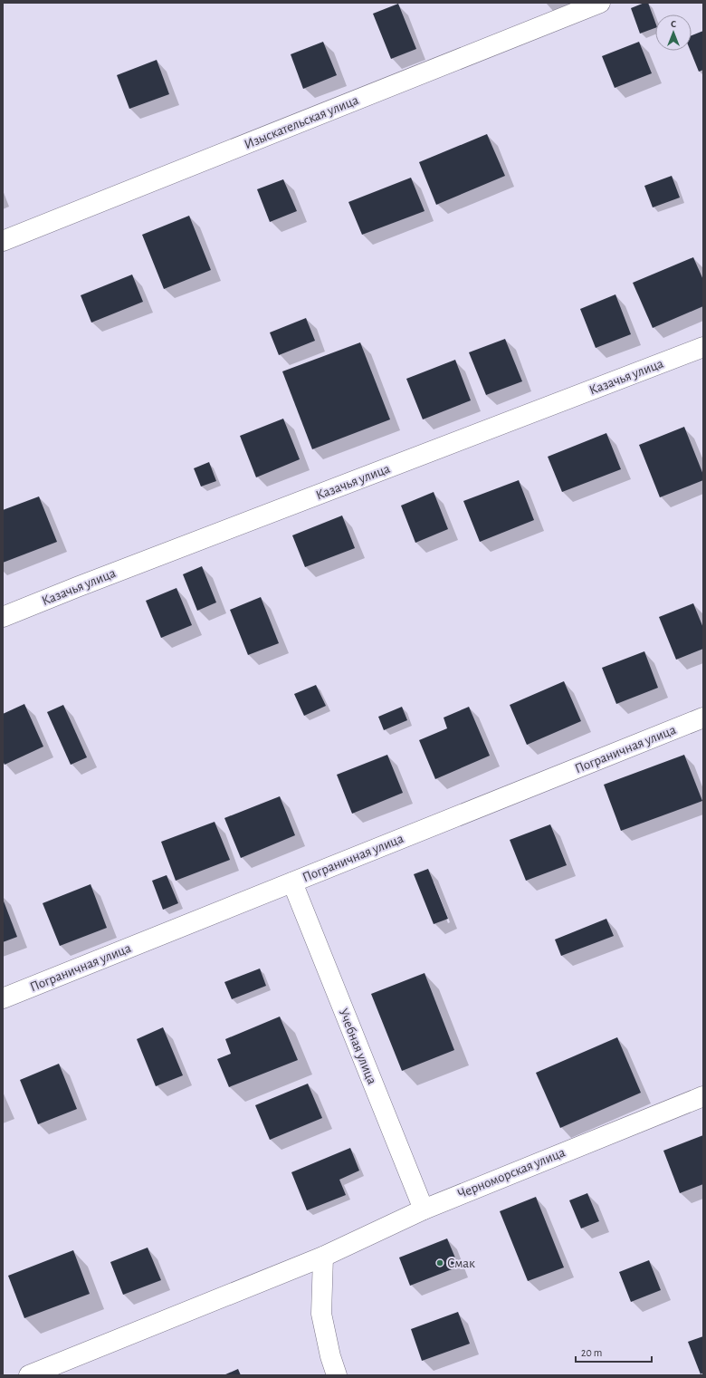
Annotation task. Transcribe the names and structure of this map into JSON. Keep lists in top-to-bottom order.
{
  "streets": {
    "street": [
      "Изыскательская улица",
      "Казачья улица",
      "Пограничная улица",
      "Учебная улица",
      "Черноморская улица"
    ]
  },
  "crossings": [
    ["Пограничная улица", "Учебная улица"],
    ["Учебная улица", "Черноморская улица"]
  ],
  "places": ["Смак"],
  "scale_bar": "20 m",
  "north": "top"
}
